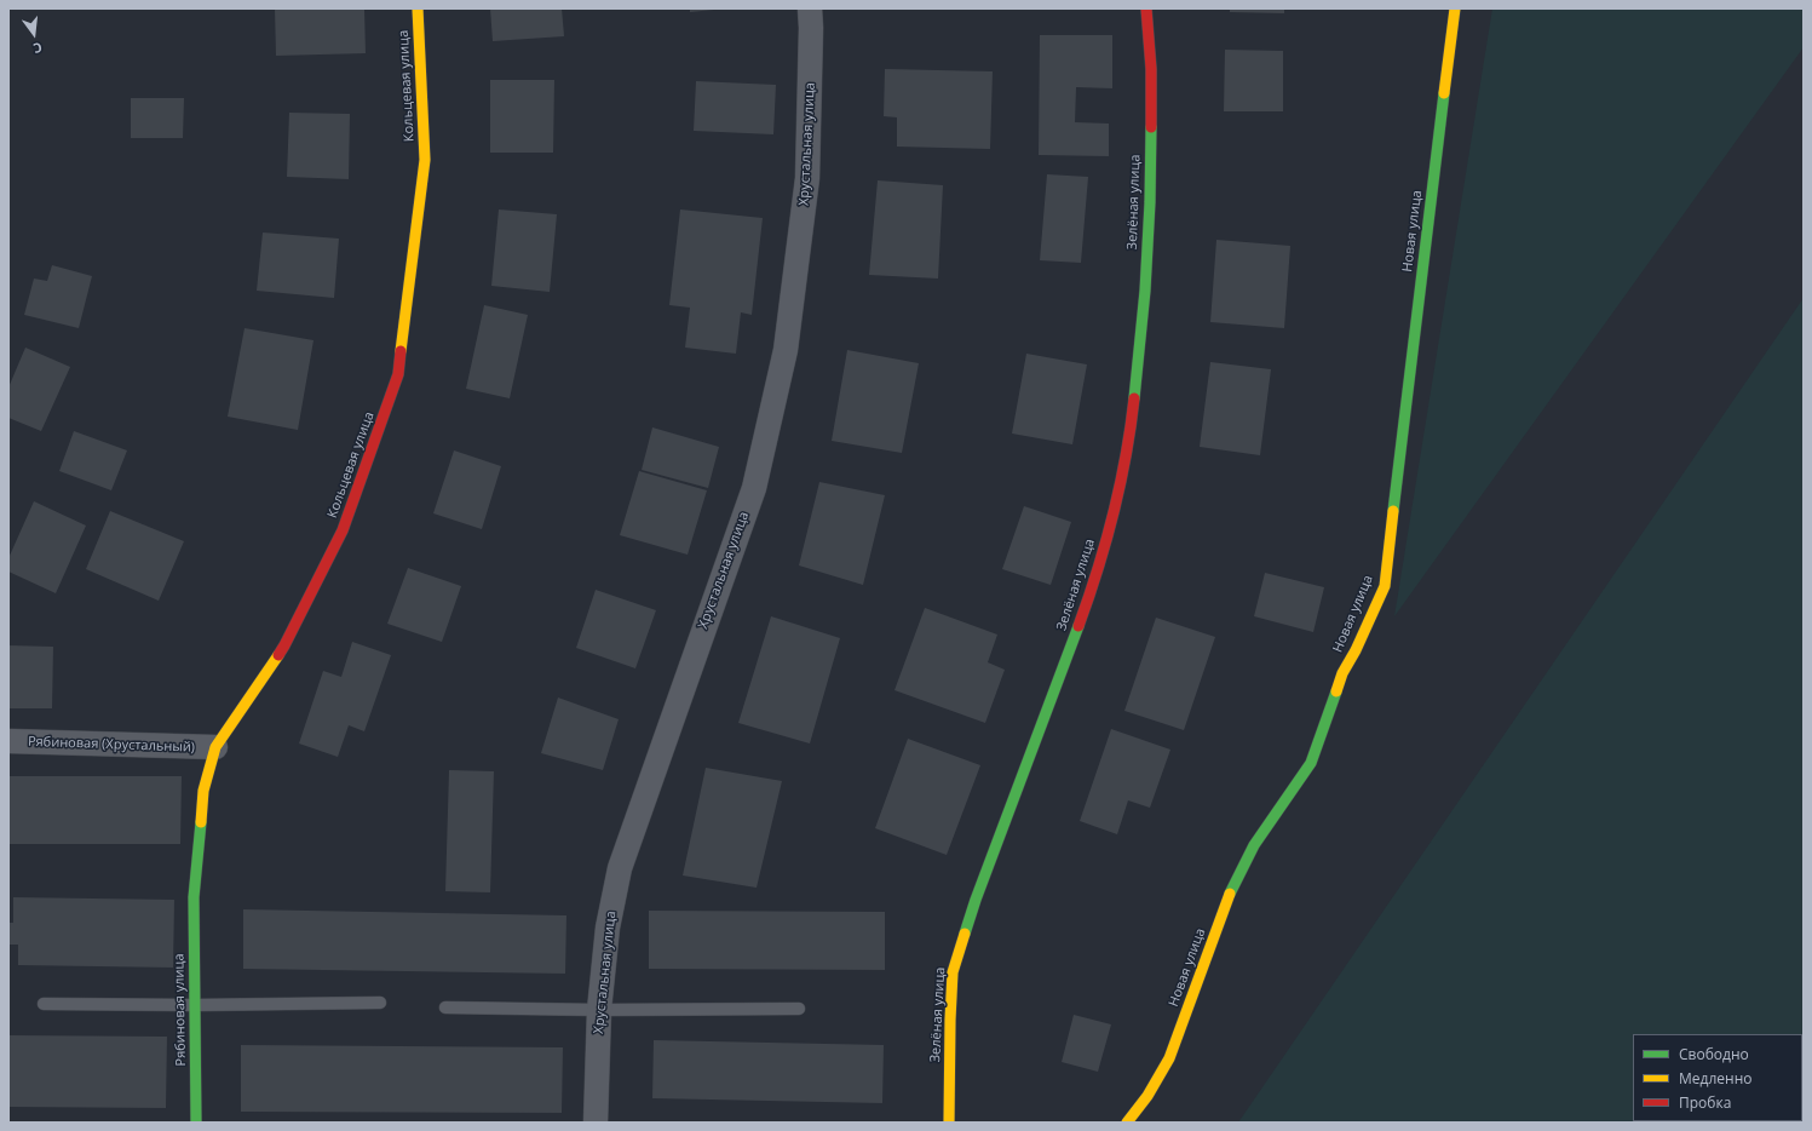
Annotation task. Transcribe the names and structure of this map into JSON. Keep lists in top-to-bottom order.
{
  "streets": {
    "street": [
      "Кольцевая улица",
      "Хрустальная улица",
      "Зелёная улица",
      "Новая улица",
      "Рябиновая (Хрустальный)",
      "Рябиновая улица"
    ]
  },
  "crossings": [
    ["Кольцевая улица", "Рябиновая (Хрустальный)"],
    ["Кольцевая улица", "Рябиновая улица"]
  ],
  "legend": ["Свободно", "Медленно", "Пробка"],
  "north": "bottom"
}
